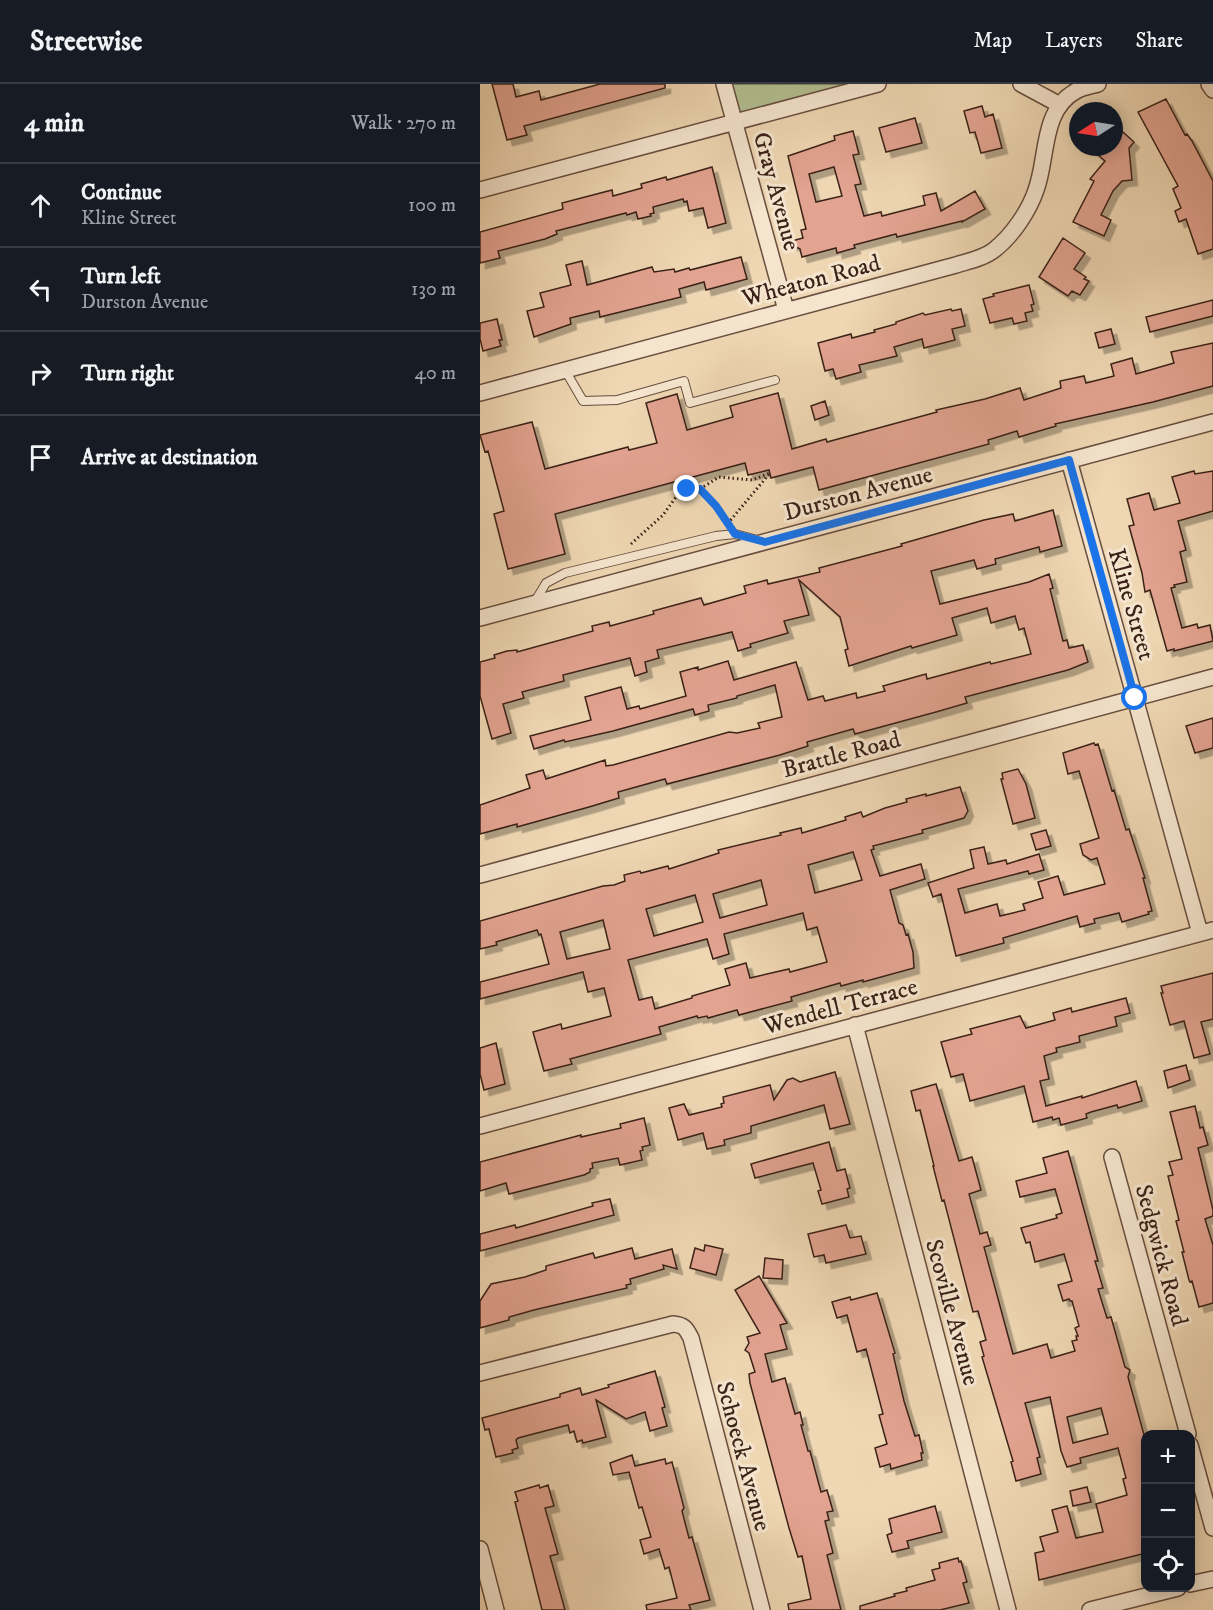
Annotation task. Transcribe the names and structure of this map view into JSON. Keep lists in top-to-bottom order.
{
  "streets": {
    "street": [
      "Gray Avenue",
      "Wheaton Road",
      "Durston Avenue",
      "Kline Street",
      "Brattle Road",
      "Wendell Terrace",
      "Sedgwick Road",
      "Scoville Avenue",
      "Schoeck Avenue"
    ]
  },
  "crossings": [
    ["Gray Avenue", "Wheaton Road"],
    ["Durston Avenue", "Kline Street"],
    ["Kline Street", "Brattle Road"],
    ["Kline Street", "Wendell Terrace"],
    ["Wendell Terrace", "Scoville Avenue"]
  ],
  "north": "left",
  "page": {
    "header": "Streetwise",
    "nav": ["Map", "Layers", "Share"],
    "heading": ["4 min", "Walk · 270 m"],
    "list": [
      ["Continue", "Kline Street", "100 m"],
      ["Turn left", "Durston Avenue", "130 m"],
      ["Turn right", "40 m"],
      "Arrive at destination"
    ],
    "map_buttons": ["+", "−"]
  }
}
